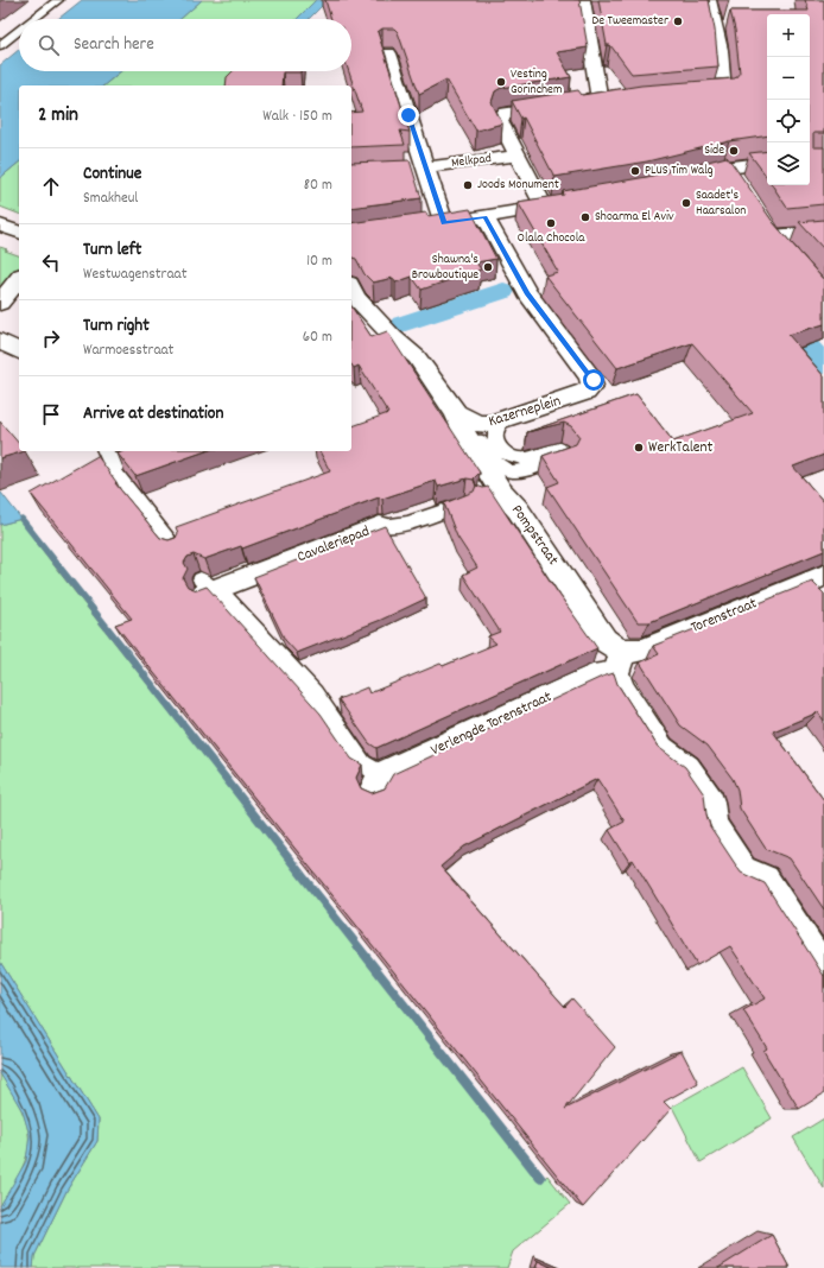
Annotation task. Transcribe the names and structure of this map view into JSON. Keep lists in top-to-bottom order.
{
  "streets": {
    "street": [
      "Melkpad",
      "Kazerneplein",
      "Pompstraat",
      "Cavaleriepad",
      "Torenstraat",
      "Verlengde Torenstraat"
    ]
  },
  "crossings": [
    ["Kazerneplein", "Pompstraat"],
    ["Pompstraat", "Torenstraat"],
    ["Pompstraat", "Verlengde Torenstraat"],
    ["Torenstraat", "Verlengde Torenstraat"]
  ],
  "places": [
    "De Tweemaster",
    "Vesting Gorinchem",
    "Side",
    "PLUS Tim Walg",
    "Joods Monument",
    "Saadet's Haarsalon",
    "Shoarma El Aviv",
    "Olala Chocola",
    "Shawna's Browboutique",
    "WerkTalent"
  ],
  "page": {
    "map_buttons": ["+", "−"],
    "search": "Search here",
    "heading": ["2 min", "Walk · 150 m"],
    "list": [
      ["Continue", "Smakheul", "80 m"],
      ["Turn left", "Westwagenstraat", "10 m"],
      ["Turn right", "Warmoesstraat", "60 m"],
      "Arrive at destination"
    ]
  }
}
